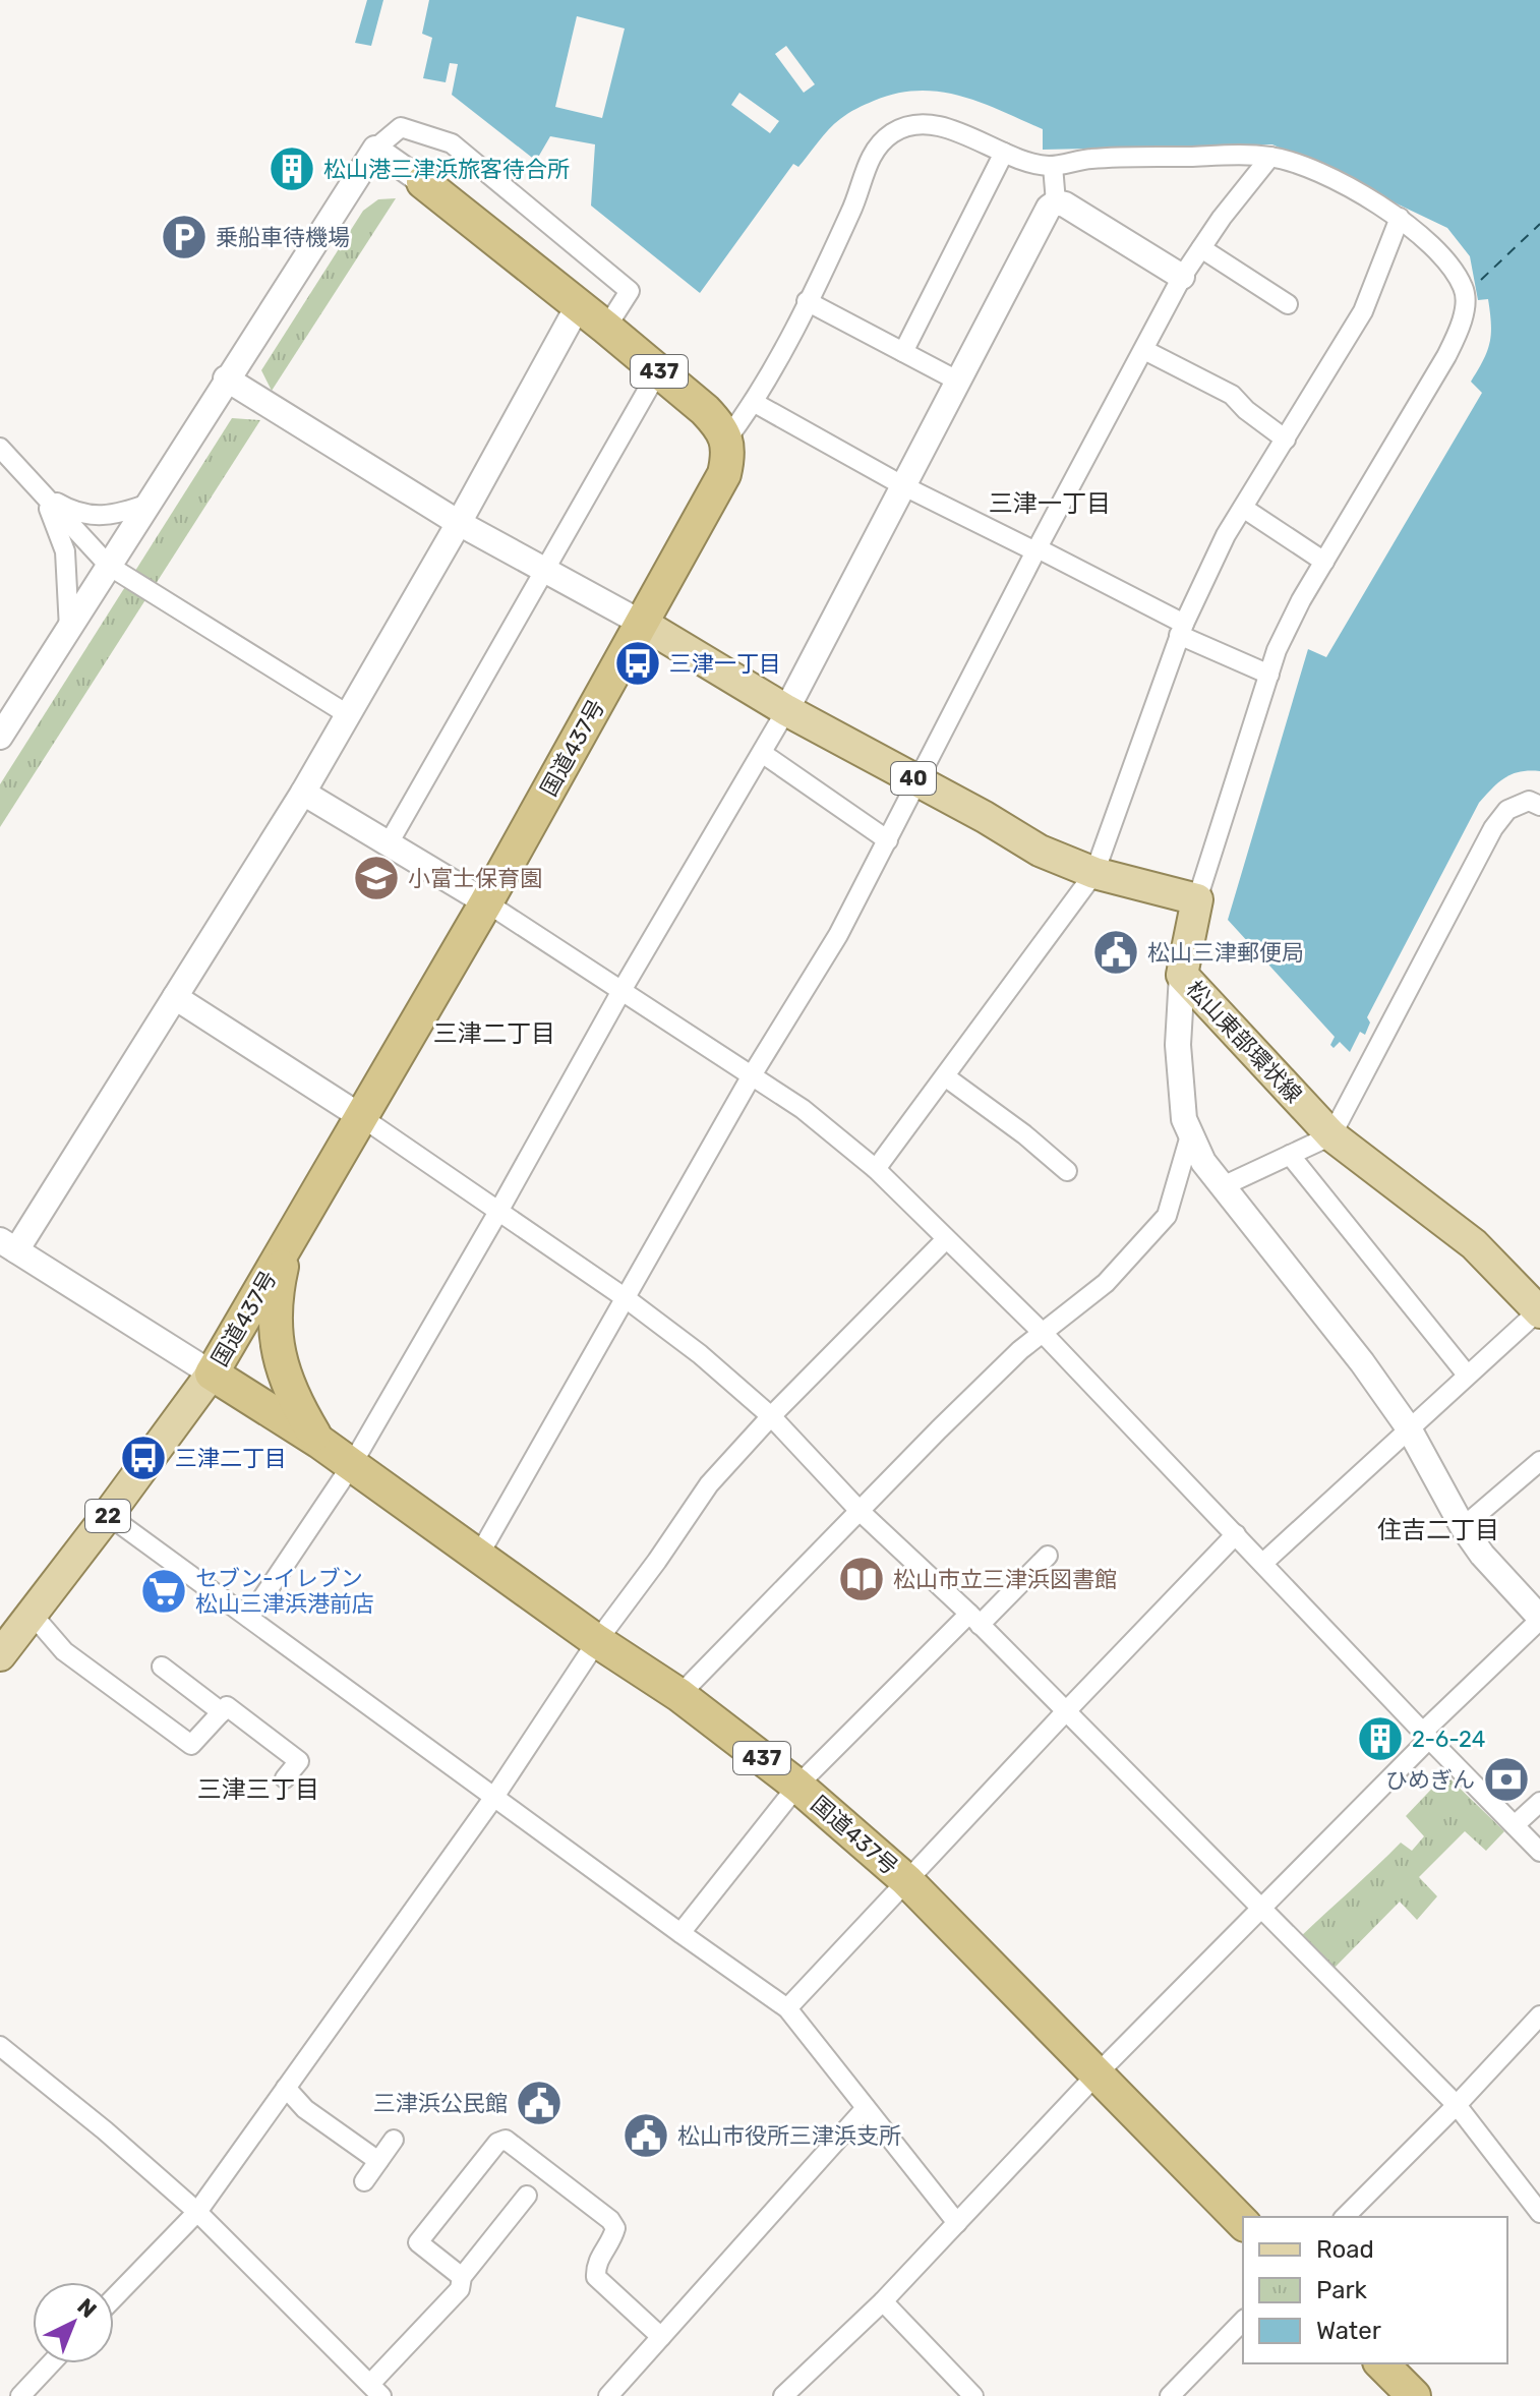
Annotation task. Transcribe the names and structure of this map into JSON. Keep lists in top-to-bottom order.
{
  "streets": {
    "highway": ["437", "国道437号"],
    "main road": ["40", "松山東部環状線", "22"]
  },
  "crossings": [
    ["437", "国道437号"],
    ["国道437号", "40"],
    ["国道437号", "22"],
    ["40", "松山東部環状線"]
  ],
  "districts": [
    "三津一丁目",
    "三津二丁目",
    "住吉二丁目",
    "三津三丁目"
  ],
  "places": {
    "building": ["松山港三津浜旅客待合所", "2-6-24"],
    "parking": ["乗船車待機場"],
    "bus stop": ["三津一丁目", "三津二丁目"],
    "school or university": ["小富士保育園"],
    "public building": ["松山三津郵便局", "三津浜公民館", "松山市役所三津浜支所"],
    "library": ["松山市立三津浜図書館"],
    "supermarket": ["セブン-イレブン 松山三津浜港前店"],
    "bank": ["ひめぎん"]
  },
  "legend": ["Road", "Park", "Water"],
  "north": "top right"
}
